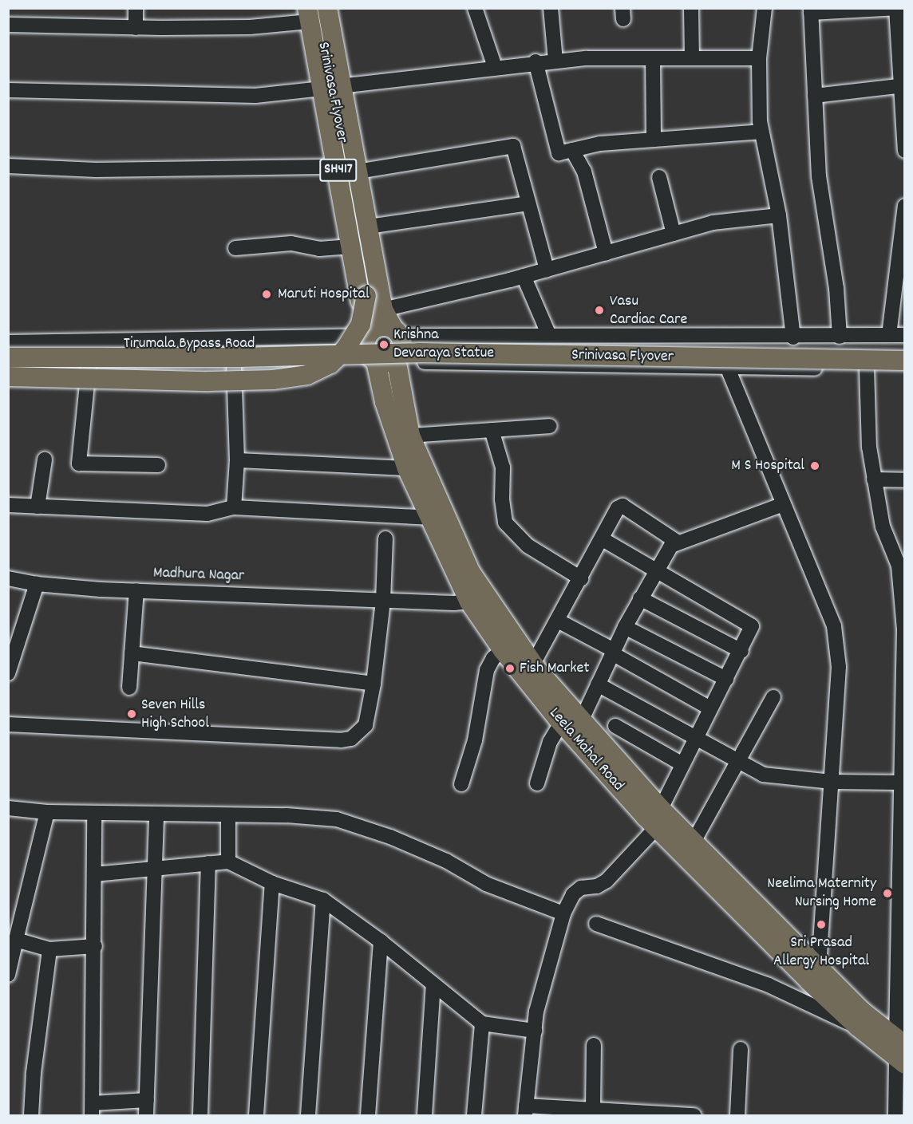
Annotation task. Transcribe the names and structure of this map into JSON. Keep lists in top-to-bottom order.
{
  "streets": {
    "main road": ["Srinivasa Flyover", "SH417", "Leela Mahal Road"],
    "street": ["Tirumala Bypass Road", "Madhura Nagar"]
  },
  "crossings": [
    ["Srinivasa Flyover", "SH417"],
    ["SH417", "Tirumala Bypass Road"],
    ["SH417", "Leela Mahal Road"],
    ["Tirumala Bypass Road", "Leela Mahal Road"],
    ["Madhura Nagar", "Leela Mahal Road"]
  ],
  "places": [
    "Maruti Hospital",
    "Vasu Cardiac Care",
    "Krishna Devaraya Statue",
    "M S Hospital",
    "Fish Market",
    "Seven Hills High School",
    "Neelima Maternity Nursing Home",
    "Sri Prasad Allergy Hospital"
  ]
}
